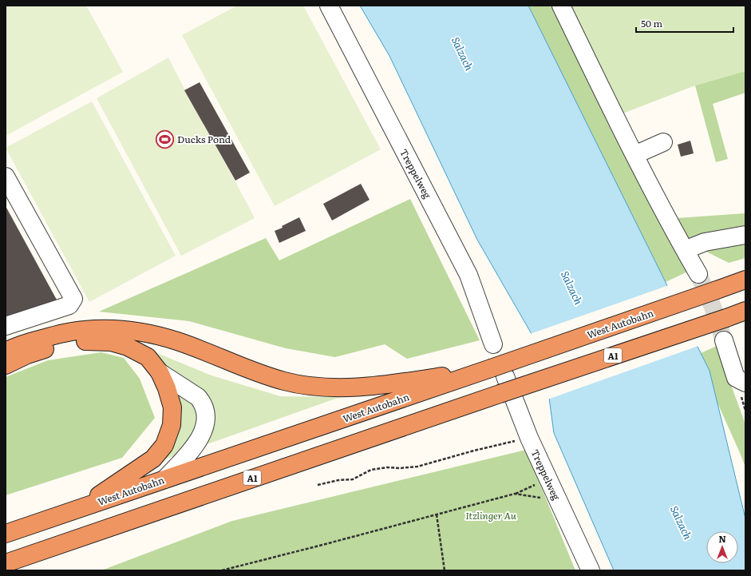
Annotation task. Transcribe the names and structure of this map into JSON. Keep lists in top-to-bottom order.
{
  "streets": {
    "highway": ["West Autobahn", "A1"],
    "lane": ["Treppelweg"]
  },
  "crossings": [
    ["Treppelweg", "West Autobahn"]
  ],
  "water": ["Salzach"],
  "parks": ["Itzlinger Au"],
  "places": {
    "sports": ["Ducks Pond"]
  },
  "scale_bar": "50 m",
  "north": "top"
}
